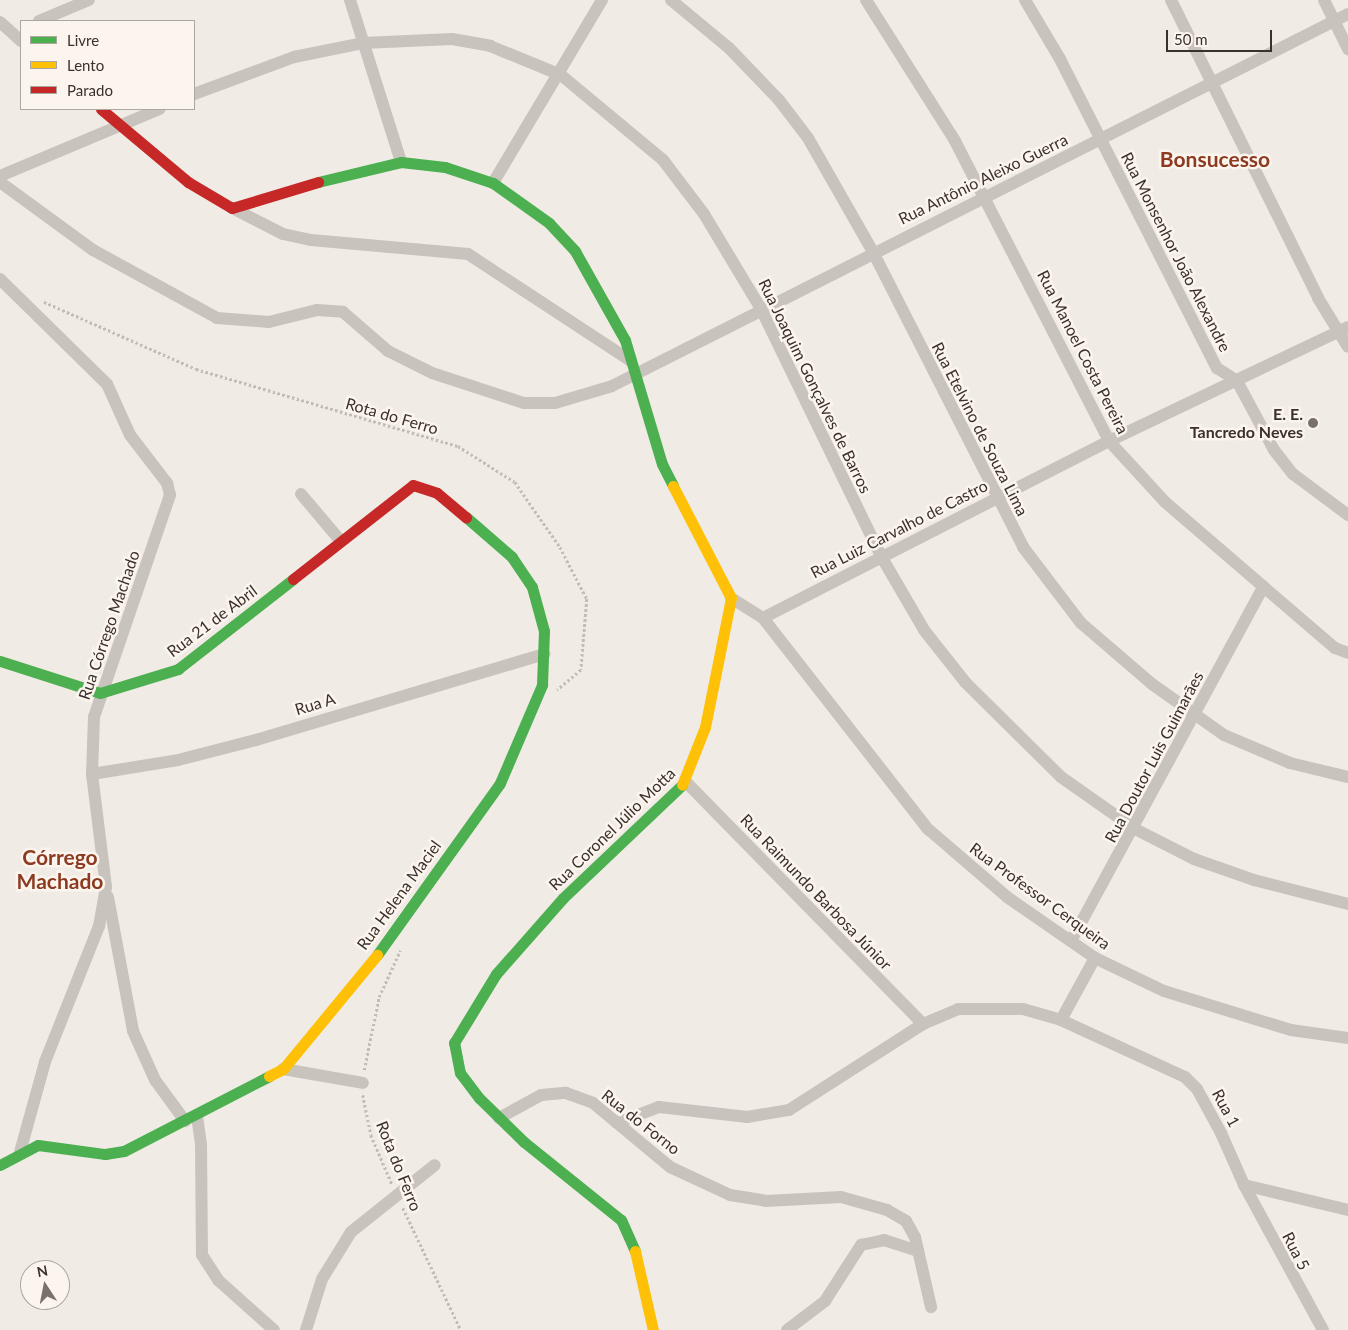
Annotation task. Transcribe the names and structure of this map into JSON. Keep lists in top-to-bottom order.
{
  "streets": {
    "street": [
      "Rua Antônio Aleixo Guerra",
      "Rua Monsenhor João Alexandre",
      "Rua Manoel Costa Pereira",
      "Rua Joaquim Gonçalves de Barros",
      "Rua Etelvino de Souza Lima",
      "Rua Luiz Carvalho de Castro",
      "Rua 21 de Abril",
      "Rua Córrego Machado",
      "Rua A",
      "Rua Doutor Luis Guimarães",
      "Rua Coronel Júlio Motta",
      "Rua Raimundo Barbosa Júnior",
      "Rua Helena Maciel",
      "Rua Professor Cerqueira",
      "Rua 1",
      "Rua do Forno",
      "Rua 5"
    ],
    "path": ["Rota do Ferro"]
  },
  "crossings": [
    ["Rua Antônio Aleixo Guerra", "Rua Monsenhor João Alexandre"],
    ["Rua Antônio Aleixo Guerra", "Rua Manoel Costa Pereira"],
    ["Rua Antônio Aleixo Guerra", "Rua Joaquim Gonçalves de Barros"],
    ["Rua Antônio Aleixo Guerra", "Rua Etelvino de Souza Lima"],
    ["Rua Monsenhor João Alexandre", "Rua Luiz Carvalho de Castro"],
    ["Rua Manoel Costa Pereira", "Rua Luiz Carvalho de Castro"],
    ["Rua Manoel Costa Pereira", "Rua Doutor Luis Guimarães"],
    ["Rua Joaquim Gonçalves de Barros", "Rua Luiz Carvalho de Castro"],
    ["Rua Joaquim Gonçalves de Barros", "Rua Doutor Luis Guimarães"],
    ["Rota do Ferro", "Rua Helena Maciel"],
    ["Rua Etelvino de Souza Lima", "Rua Luiz Carvalho de Castro"],
    ["Rua Etelvino de Souza Lima", "Rua Doutor Luis Guimarães"],
    ["Rua Luiz Carvalho de Castro", "Rua Professor Cerqueira"],
    ["Rua 21 de Abril", "Rua Córrego Machado"],
    ["Rua 21 de Abril", "Rua Helena Maciel"],
    ["Rua Córrego Machado", "Rua A"],
    ["Rua Córrego Machado", "Rua Helena Maciel"],
    ["Rua A", "Rua Helena Maciel"],
    ["Rua Doutor Luis Guimarães", "Rua Professor Cerqueira"],
    ["Rua Coronel Júlio Motta", "Rua Raimundo Barbosa Júnior"],
    ["Rua Coronel Júlio Motta", "Rua Professor Cerqueira"],
    ["Rua Coronel Júlio Motta", "Rua do Forno"],
    ["Rua Raimundo Barbosa Júnior", "Rua 1"],
    ["Rua 1", "Rua do Forno"],
    ["Rua 1", "Rua 5"]
  ],
  "districts": ["Bonsucesso", "Córrego Machado"],
  "places": ["E. E. Tancredo Neves"],
  "legend": ["Livre", "Lento", "Parado"],
  "scale_bar": "50 m",
  "north": "top"
}
